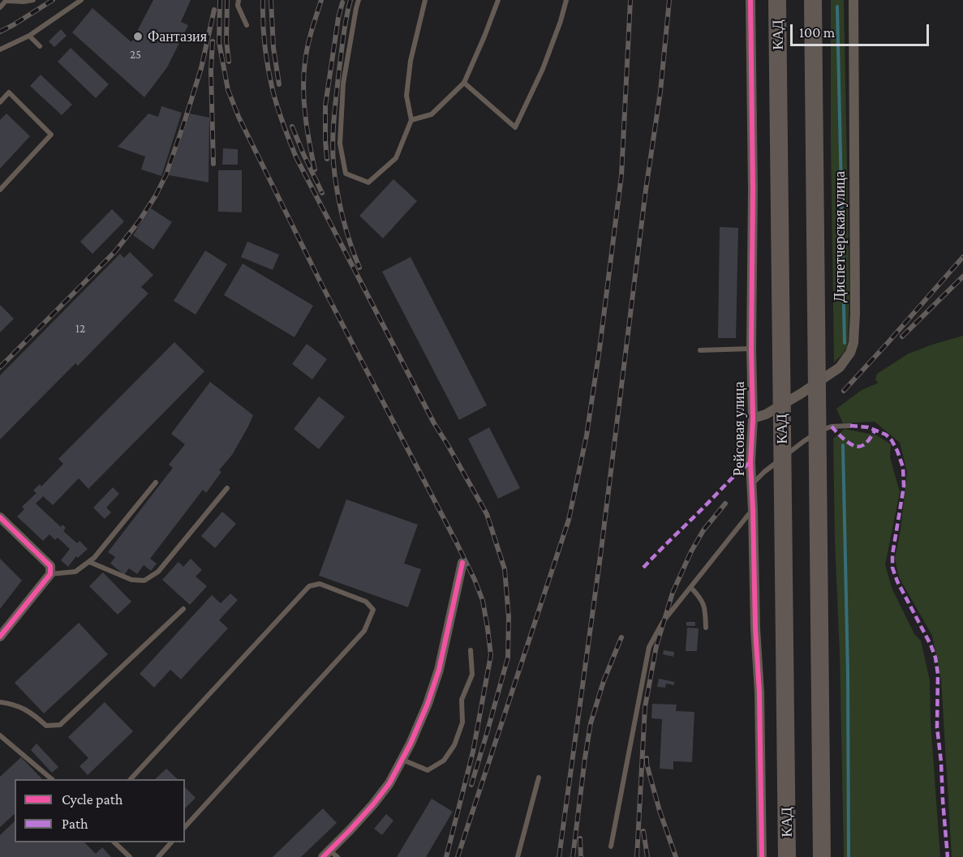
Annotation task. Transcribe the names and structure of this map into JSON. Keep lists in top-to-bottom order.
{
  "streets": {
    "highway": ["КАД"],
    "street": ["Диспетчерская улица", "Рейсовая улица"]
  },
  "crossings": [
    ["Диспетчерская улица", "Рейсовая улица"]
  ],
  "places": ["Фантазия"],
  "house_numbers": ["25", "12"],
  "legend": ["Cycle path", "Path"],
  "scale_bar": "100 m"
}
